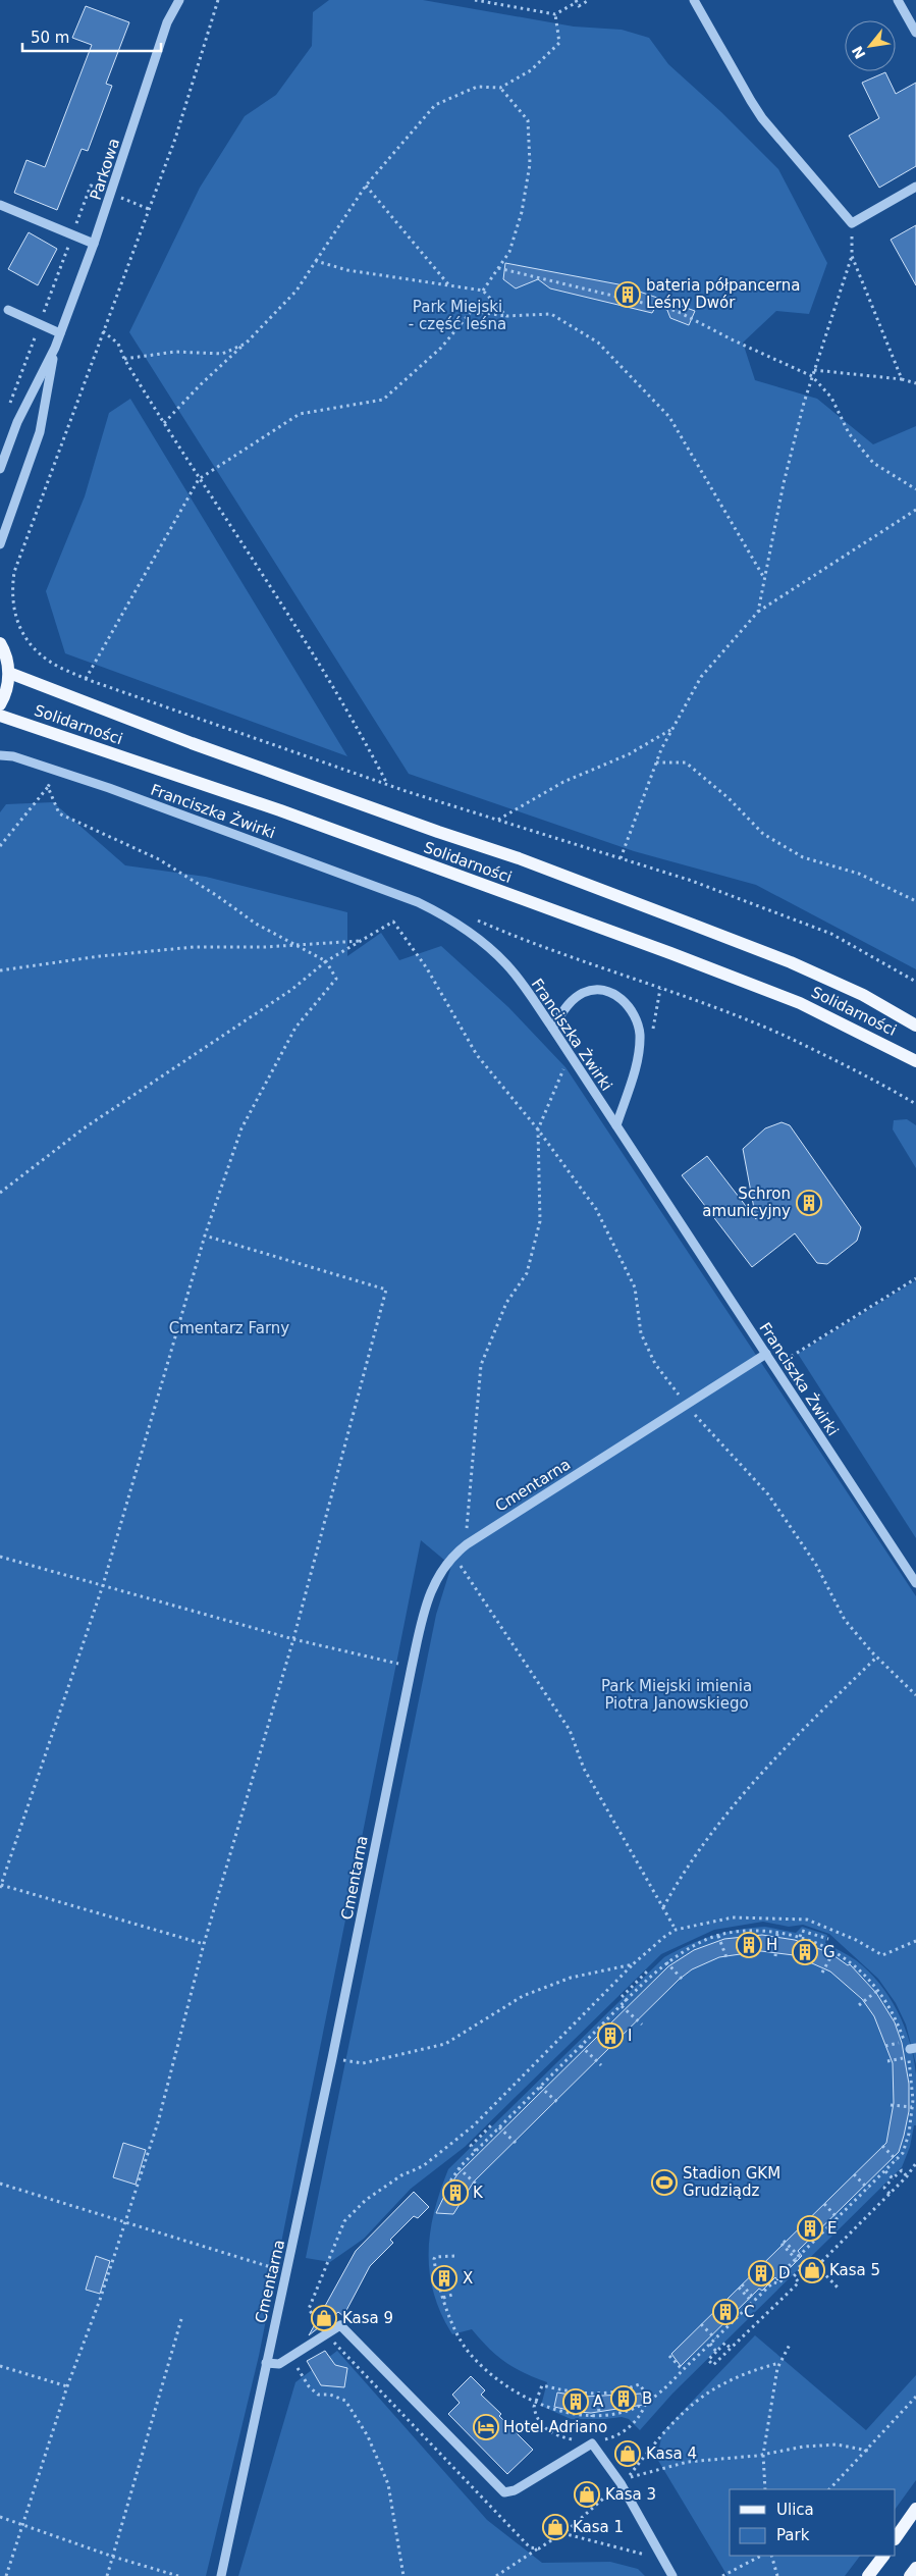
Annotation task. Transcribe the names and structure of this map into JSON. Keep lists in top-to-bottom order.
{
  "streets": {
    "main road": ["Solidarności"],
    "street": ["Parkowa", "Franciszka Żwirki", "Cmentarna"]
  },
  "crossings": [
    ["Franciszka Żwirki", "Cmentarna"]
  ],
  "parks": ["Park Miejski - część leśna", "Cmentarz Farny", "Park Miejski imienia Piotra Janowskiego"],
  "places": {
    "building": [
      "bateria półpancerna Leśny Dwór",
      "Schron amunicyjny",
      "H",
      "G",
      "I",
      "K",
      "E",
      "D",
      "X",
      "C",
      "B",
      "A"
    ],
    "sports": ["Stadion GKM Grudziądz"],
    "shop": [
      "Kasa 5",
      "Kasa 9",
      "Kasa 4",
      "Kasa 3",
      "Kasa 1"
    ],
    "hotel": ["Hotel Adriano"]
  },
  "legend": ["Ulica", "Park"],
  "scale_bar": "50 m",
  "north": "bottom left"
}
